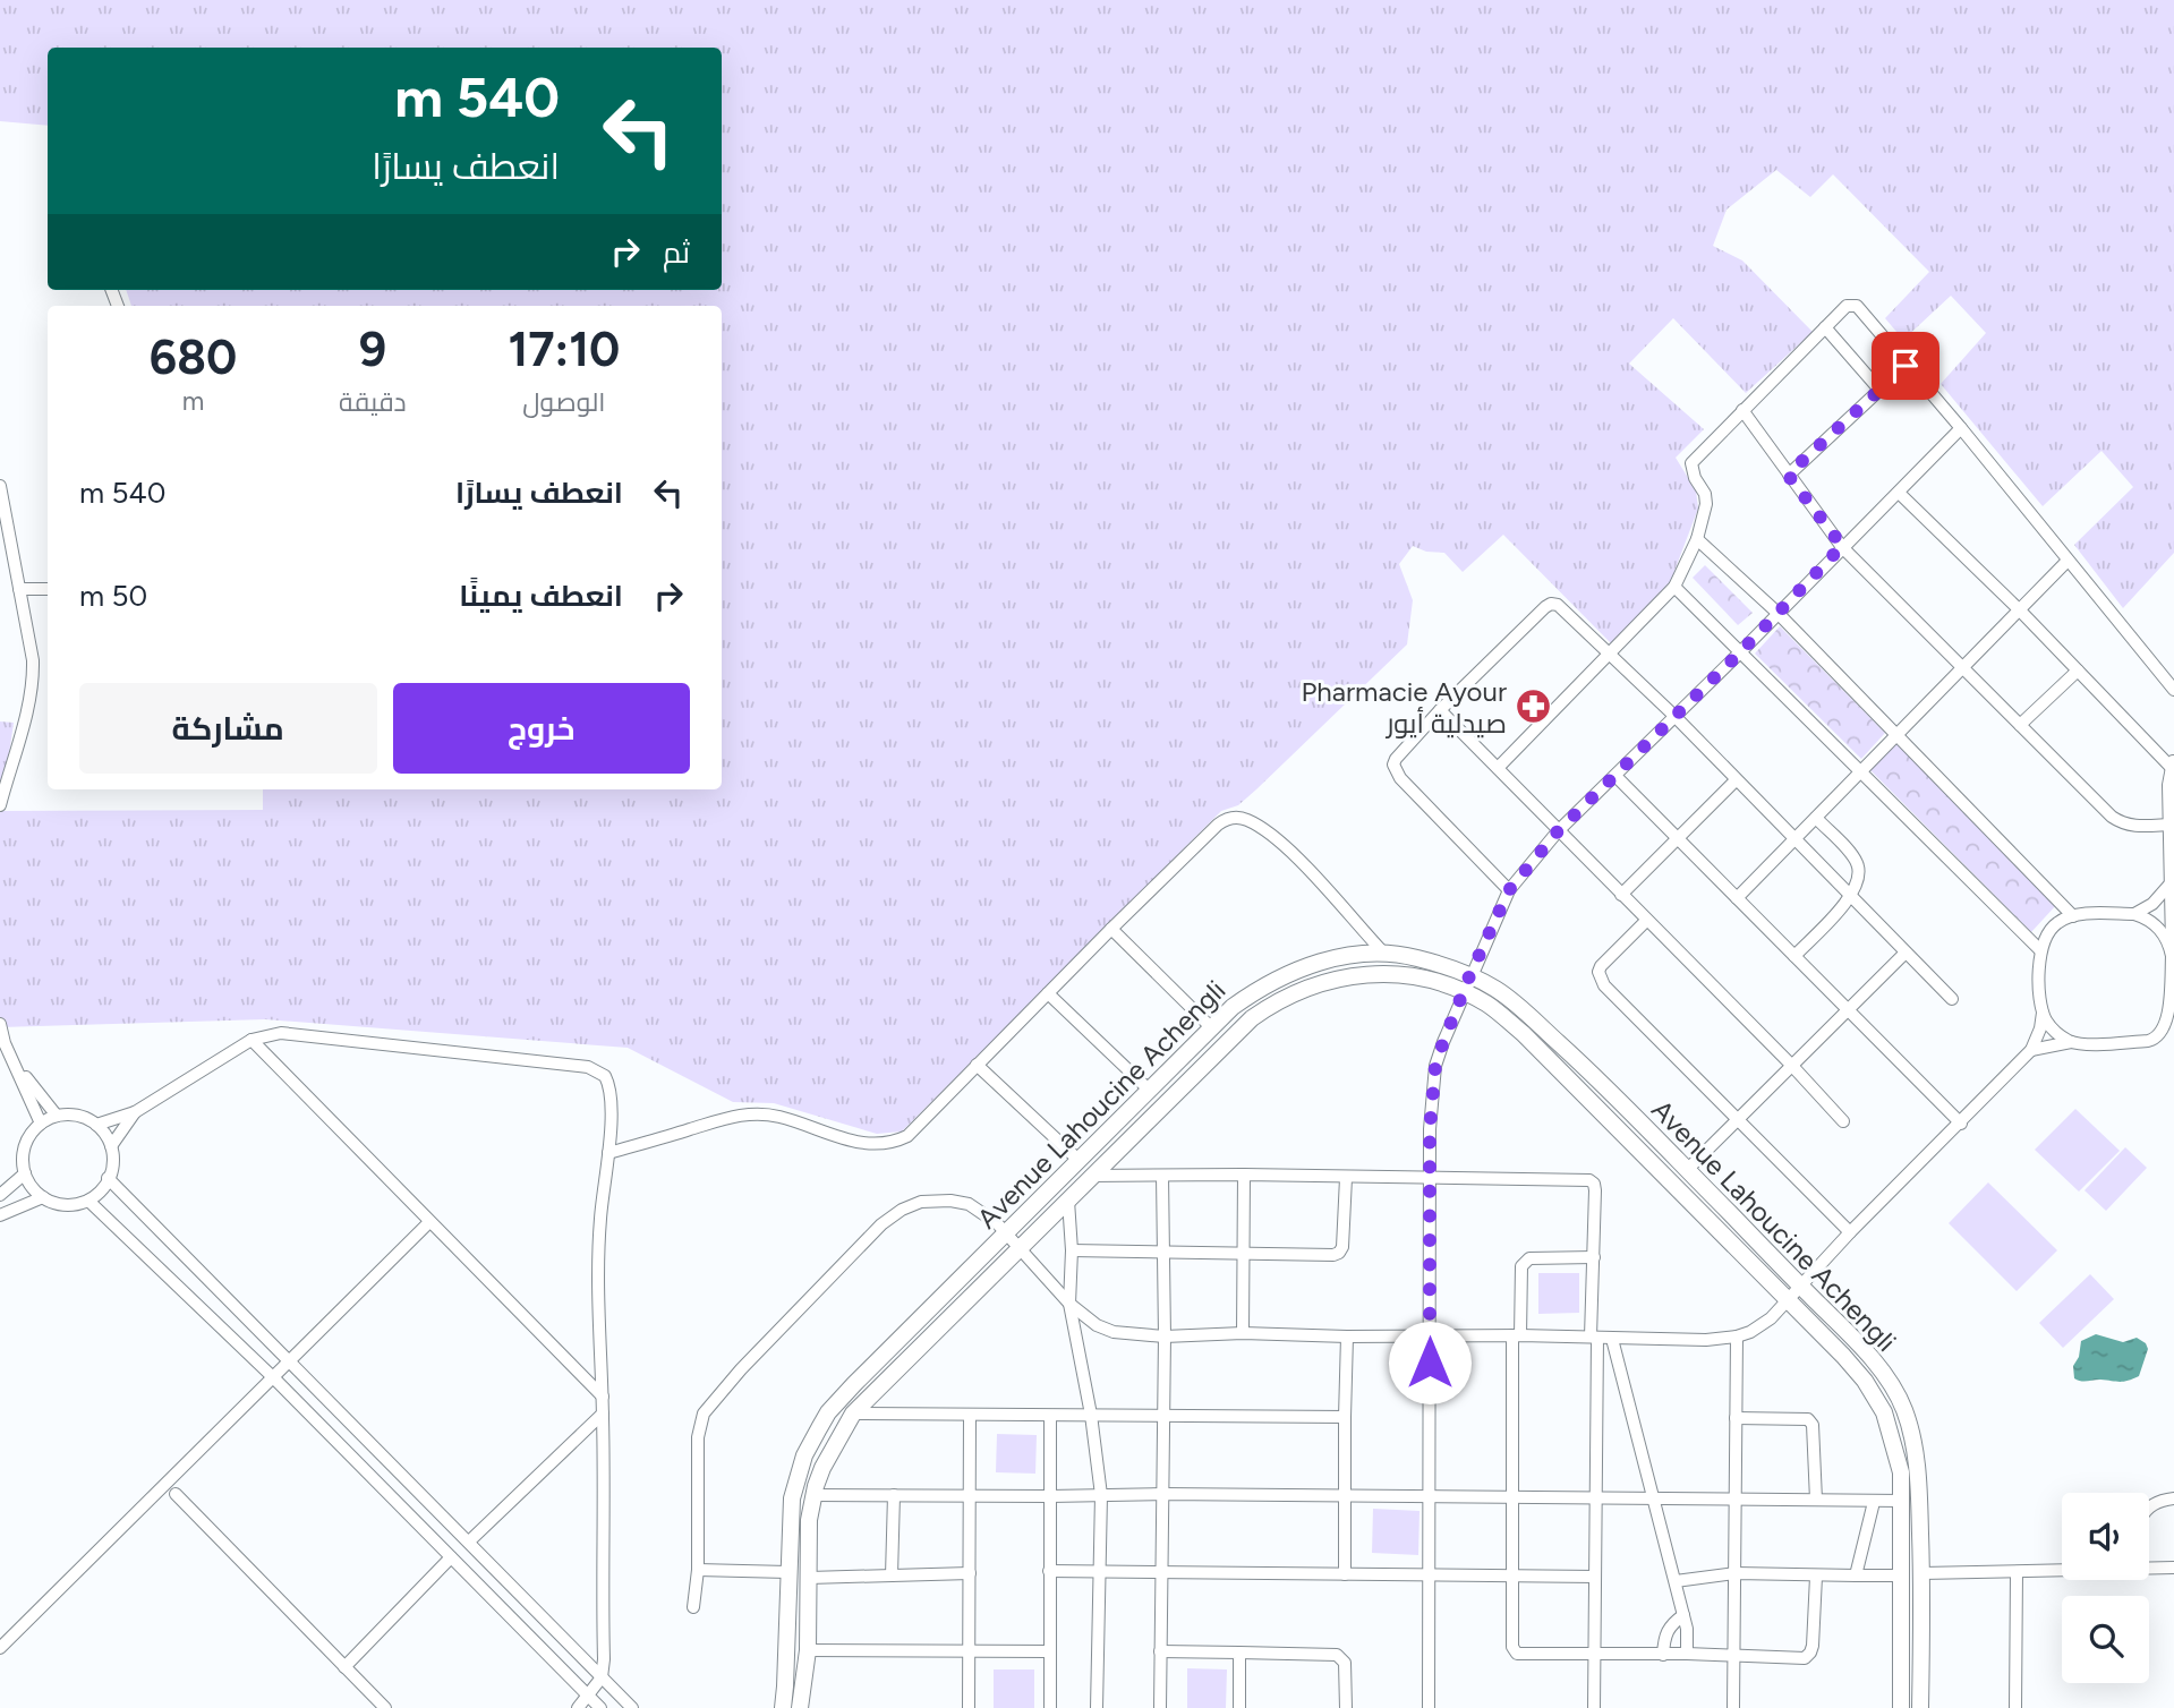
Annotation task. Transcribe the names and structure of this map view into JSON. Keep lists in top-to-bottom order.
{
  "streets": {
    "street": ["Avenue Lahoucine Achengli"]
  },
  "places": {
    "pharmacy": ["Pharmacie Ayour صيدلية أيور"]
  },
  "page": {
    "turn": ["540 m", "انعطف يسارًا"],
    "then": "ثم",
    "eta": [
      "17:10",
      "الوصول",
      "9",
      "دقيقة",
      "680",
      "m"
    ],
    "list": [
      {
        "name": "انعطف يسارًا",
        "value": "540 m"
      },
      {
        "name": "انعطف يمينًا",
        "value": "50 m"
      }
    ],
    "buttons": ["خروج", "مشاركة"]
  }
}
